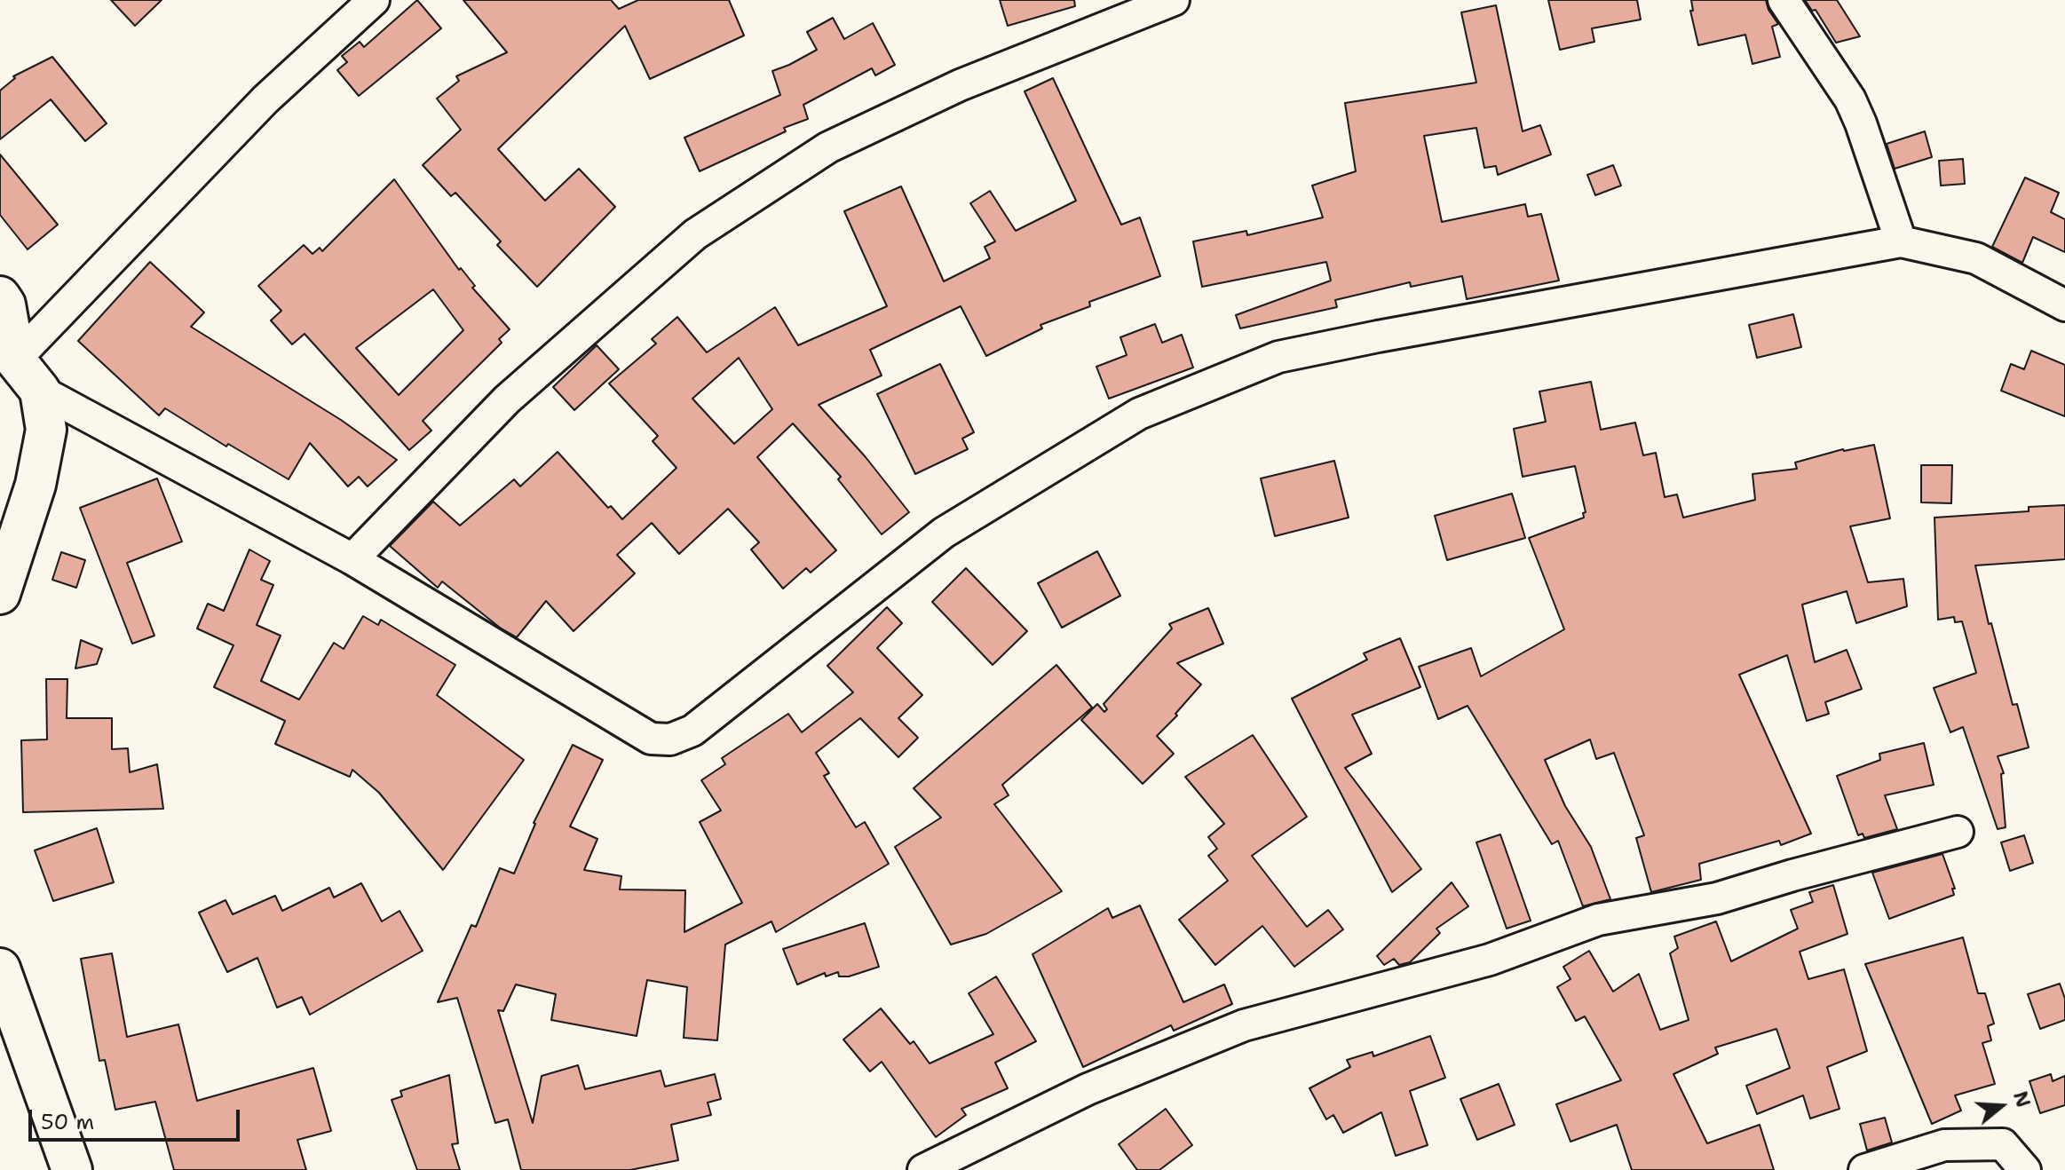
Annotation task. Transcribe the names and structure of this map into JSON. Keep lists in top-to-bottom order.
{
  "scale_bar": "50 m",
  "north": "right"
}
